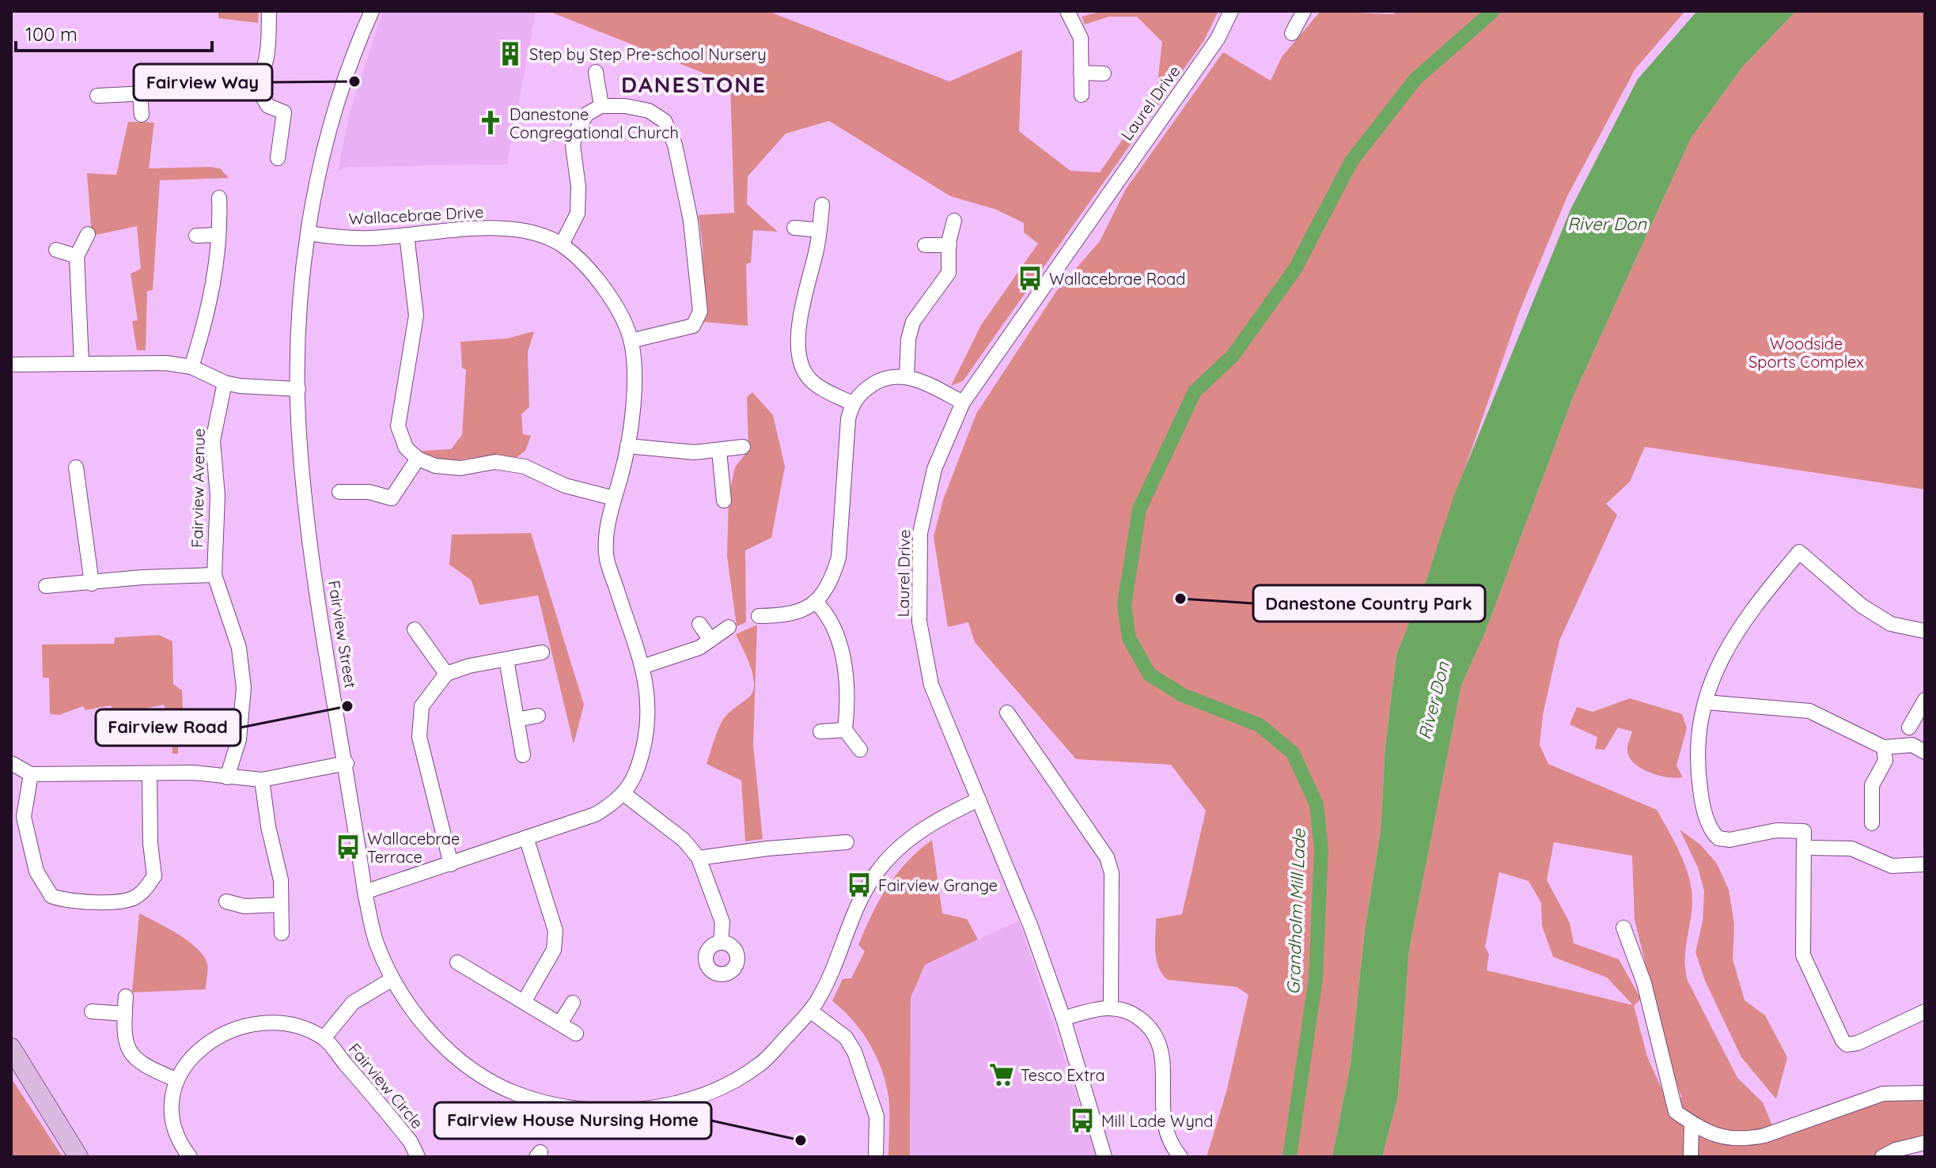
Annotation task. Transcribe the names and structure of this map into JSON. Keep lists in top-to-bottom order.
{
  "streets": {
    "street": [
      "Laurel Drive",
      "Wallacebrae Drive",
      "Fairview Avenue",
      "Fairview Street",
      "Fairview Circle"
    ]
  },
  "crossings": [
    ["Laurel Drive", "Fairview Street"],
    ["Wallacebrae Drive", "Fairview Street"]
  ],
  "districts": ["DANESTONE"],
  "water": ["River Don", "Grandholm Mill Lade"],
  "parks": ["Woodside Sports Complex"],
  "places": {
    "building": ["Step by Step Pre-school Nursery"],
    "other": [
      "Fairview Way",
      "Danestone Country Park",
      "Fairview Road",
      "Fairview House Nursing Home"
    ],
    "church": ["Danestone Congregational Church"],
    "bus stop": [
      "Wallacebrae Road",
      "Wallacebrae Terrace",
      "Fairview Grange",
      "Mill Lade Wynd"
    ],
    "supermarket": ["Tesco Extra"]
  },
  "scale_bar": "100 m"
}
